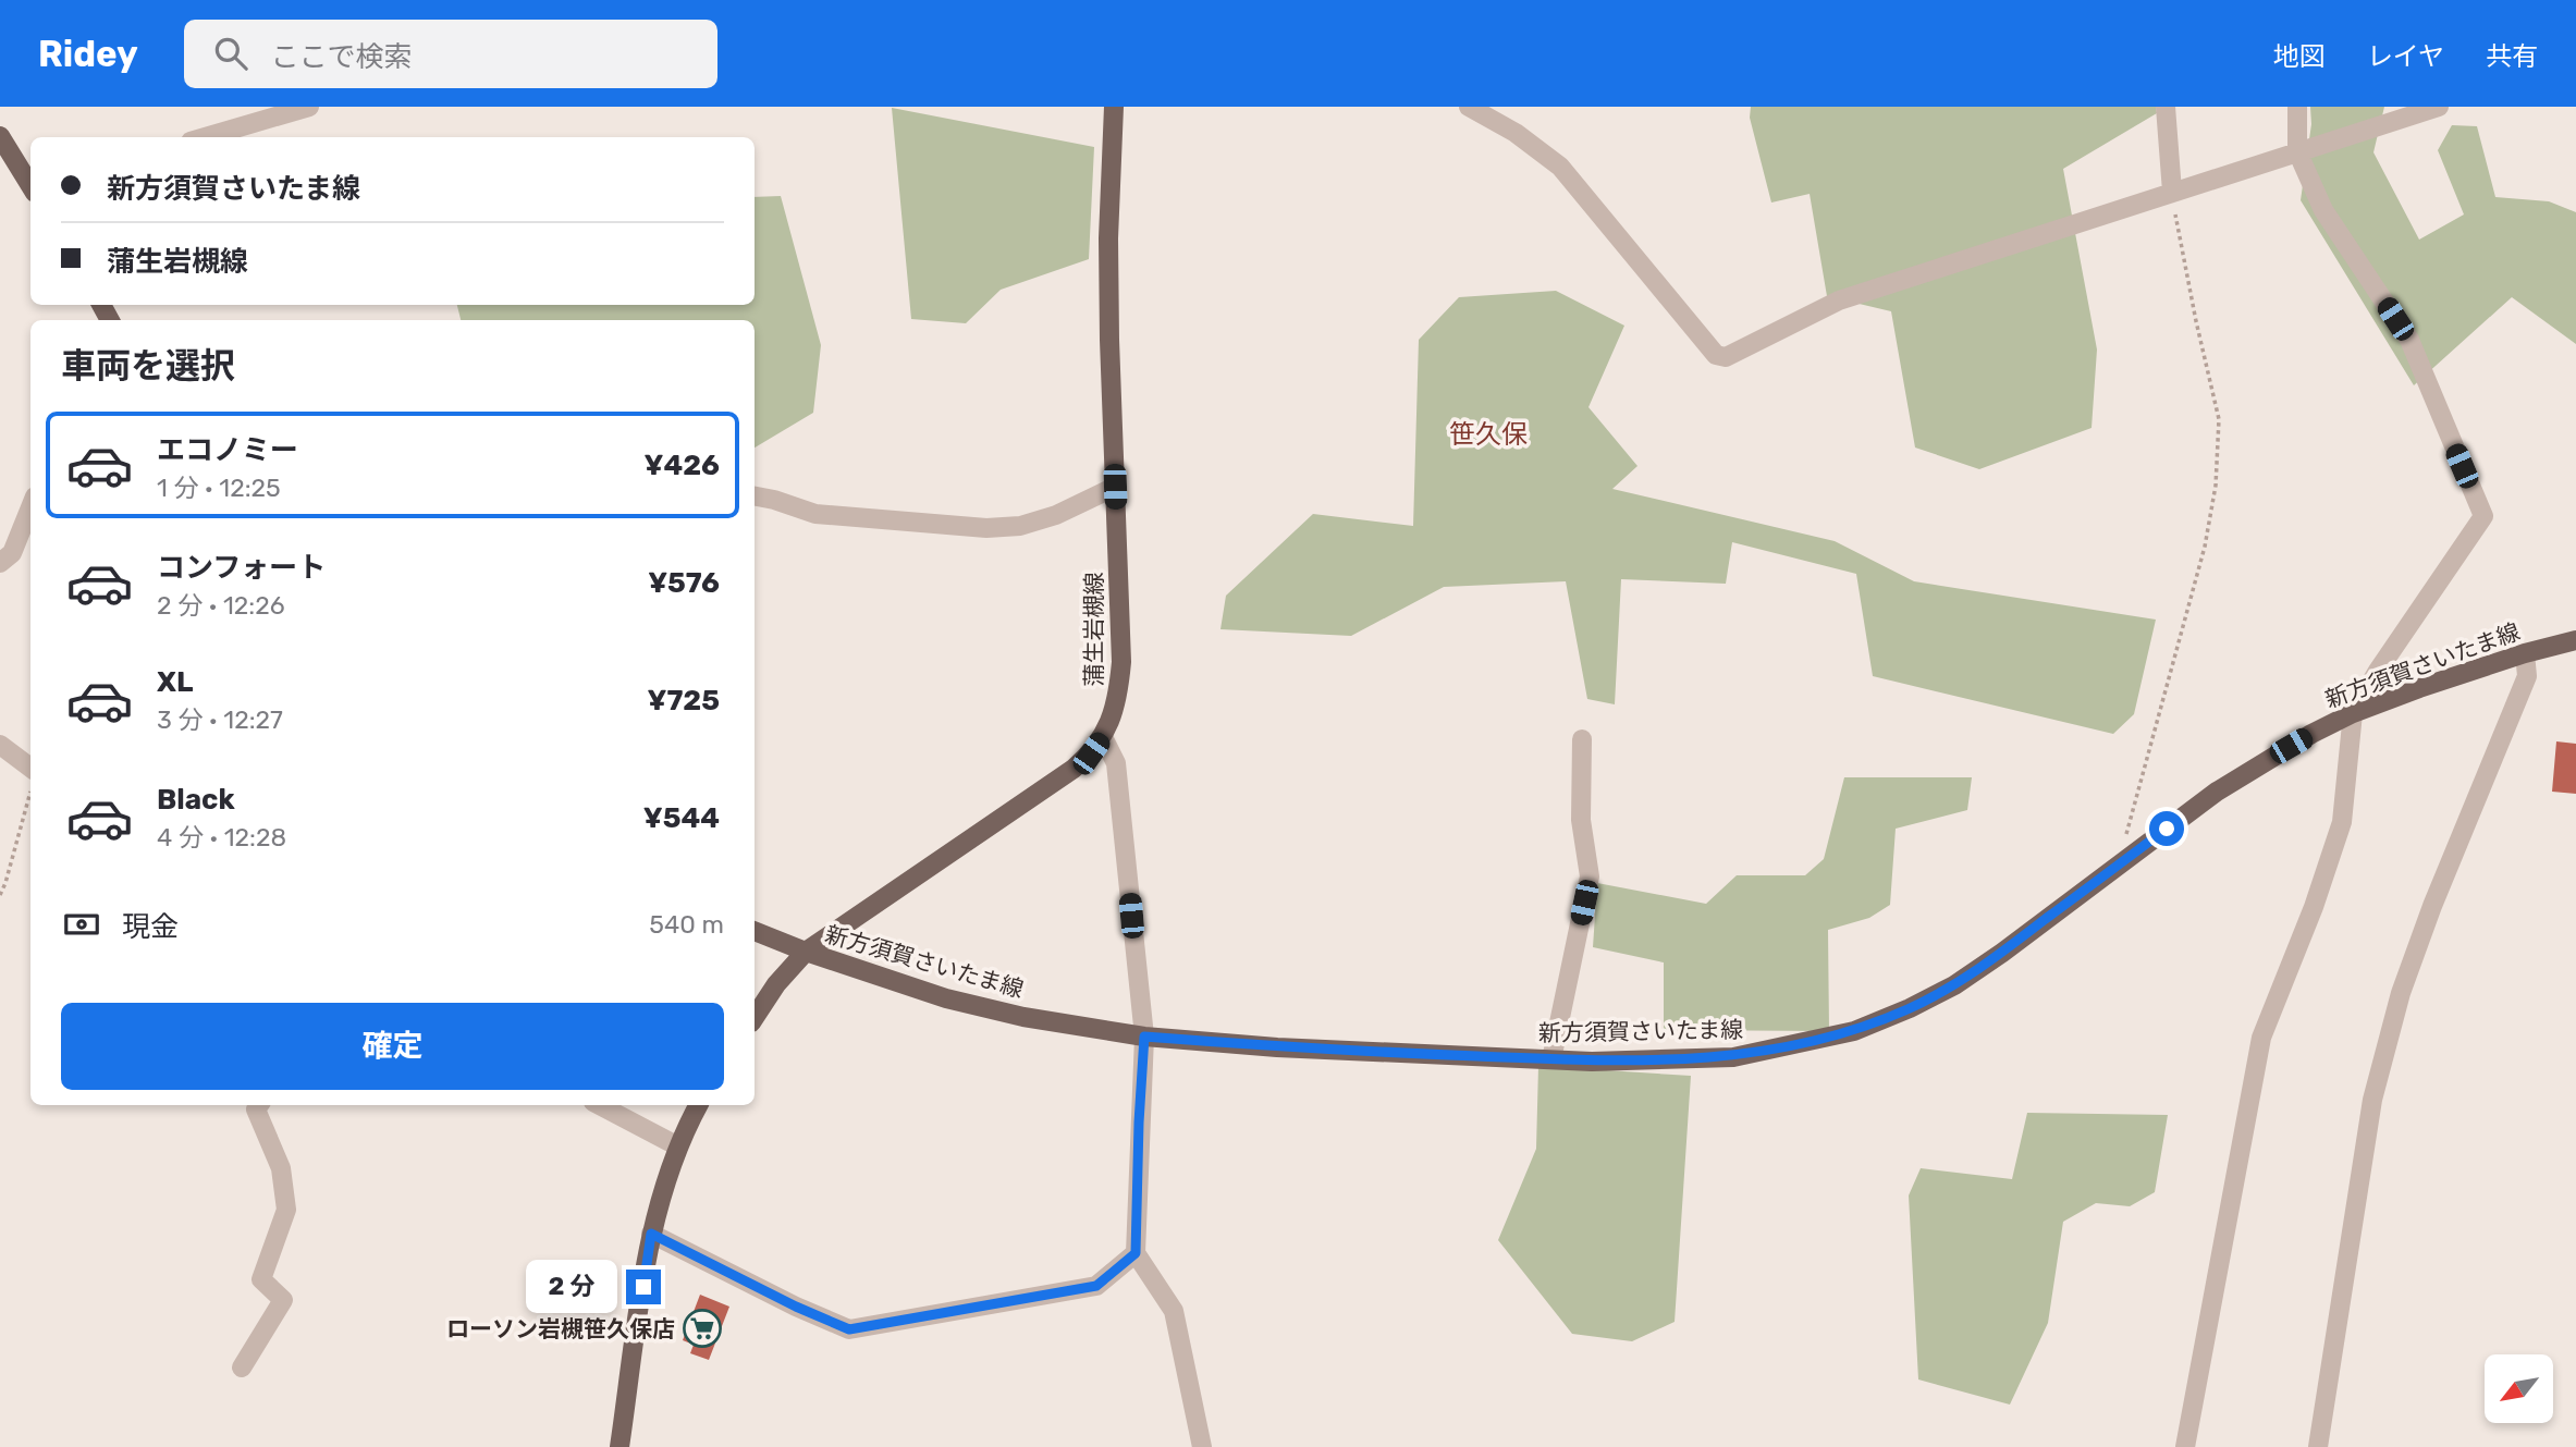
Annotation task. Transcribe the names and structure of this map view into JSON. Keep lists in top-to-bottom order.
{
  "streets": {
    "main road": ["蒲生岩槻線", "新方須賀さいたま線"]
  },
  "crossings": [
    ["蒲生岩槻線", "新方須賀さいたま線"]
  ],
  "districts": ["笹久保"],
  "places": {
    "supermarket": ["ローソン岩槻笹久保店"]
  },
  "north": "bottom left",
  "page": {
    "header": "Ridey",
    "search": "ここで検索",
    "nav": ["地図", "レイヤ", "共有"],
    "banner": ["新方須賀さいたま線", "蒲生岩槻線"],
    "heading": "車両を選択",
    "list": [
      {
        "name": "エコノミー",
        "note": "1 分 · 12:25",
        "value": "¥426"
      },
      {
        "name": "コンフォート",
        "note": "2 分 · 12:26",
        "value": "¥576"
      },
      {
        "name": "XL",
        "note": "3 分 · 12:27",
        "value": "¥725"
      },
      {
        "name": "Black",
        "note": "4 分 · 12:28",
        "value": "¥544"
      }
    ],
    "pay": ["現金", "540 m"],
    "buttons": "確定",
    "bubble": "2 分"
  }
}
